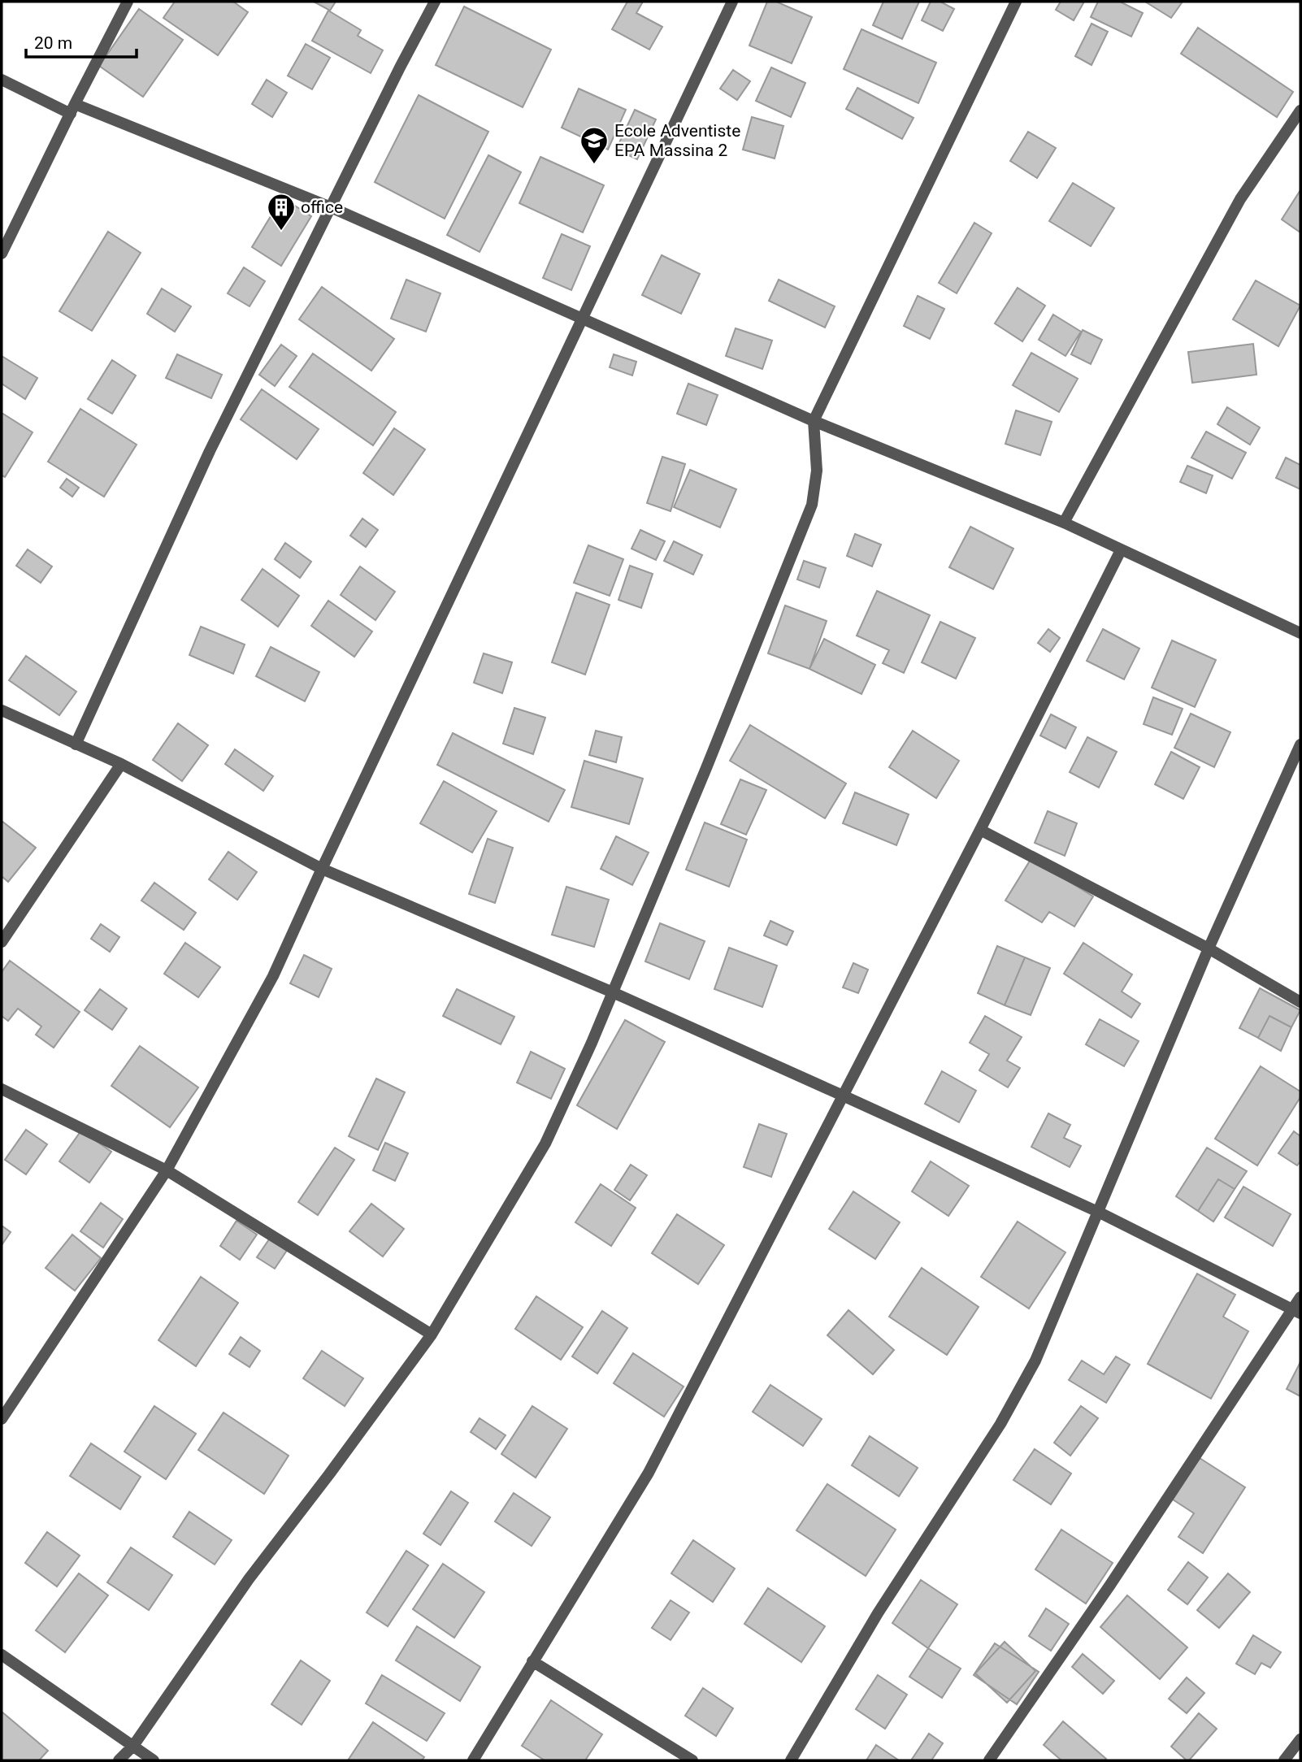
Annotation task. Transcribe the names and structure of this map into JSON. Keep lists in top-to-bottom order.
{
  "places": {
    "school or university": ["Ecole Adventiste EPA Massina 2"],
    "building": ["office"]
  },
  "scale_bar": "20 m"
}
